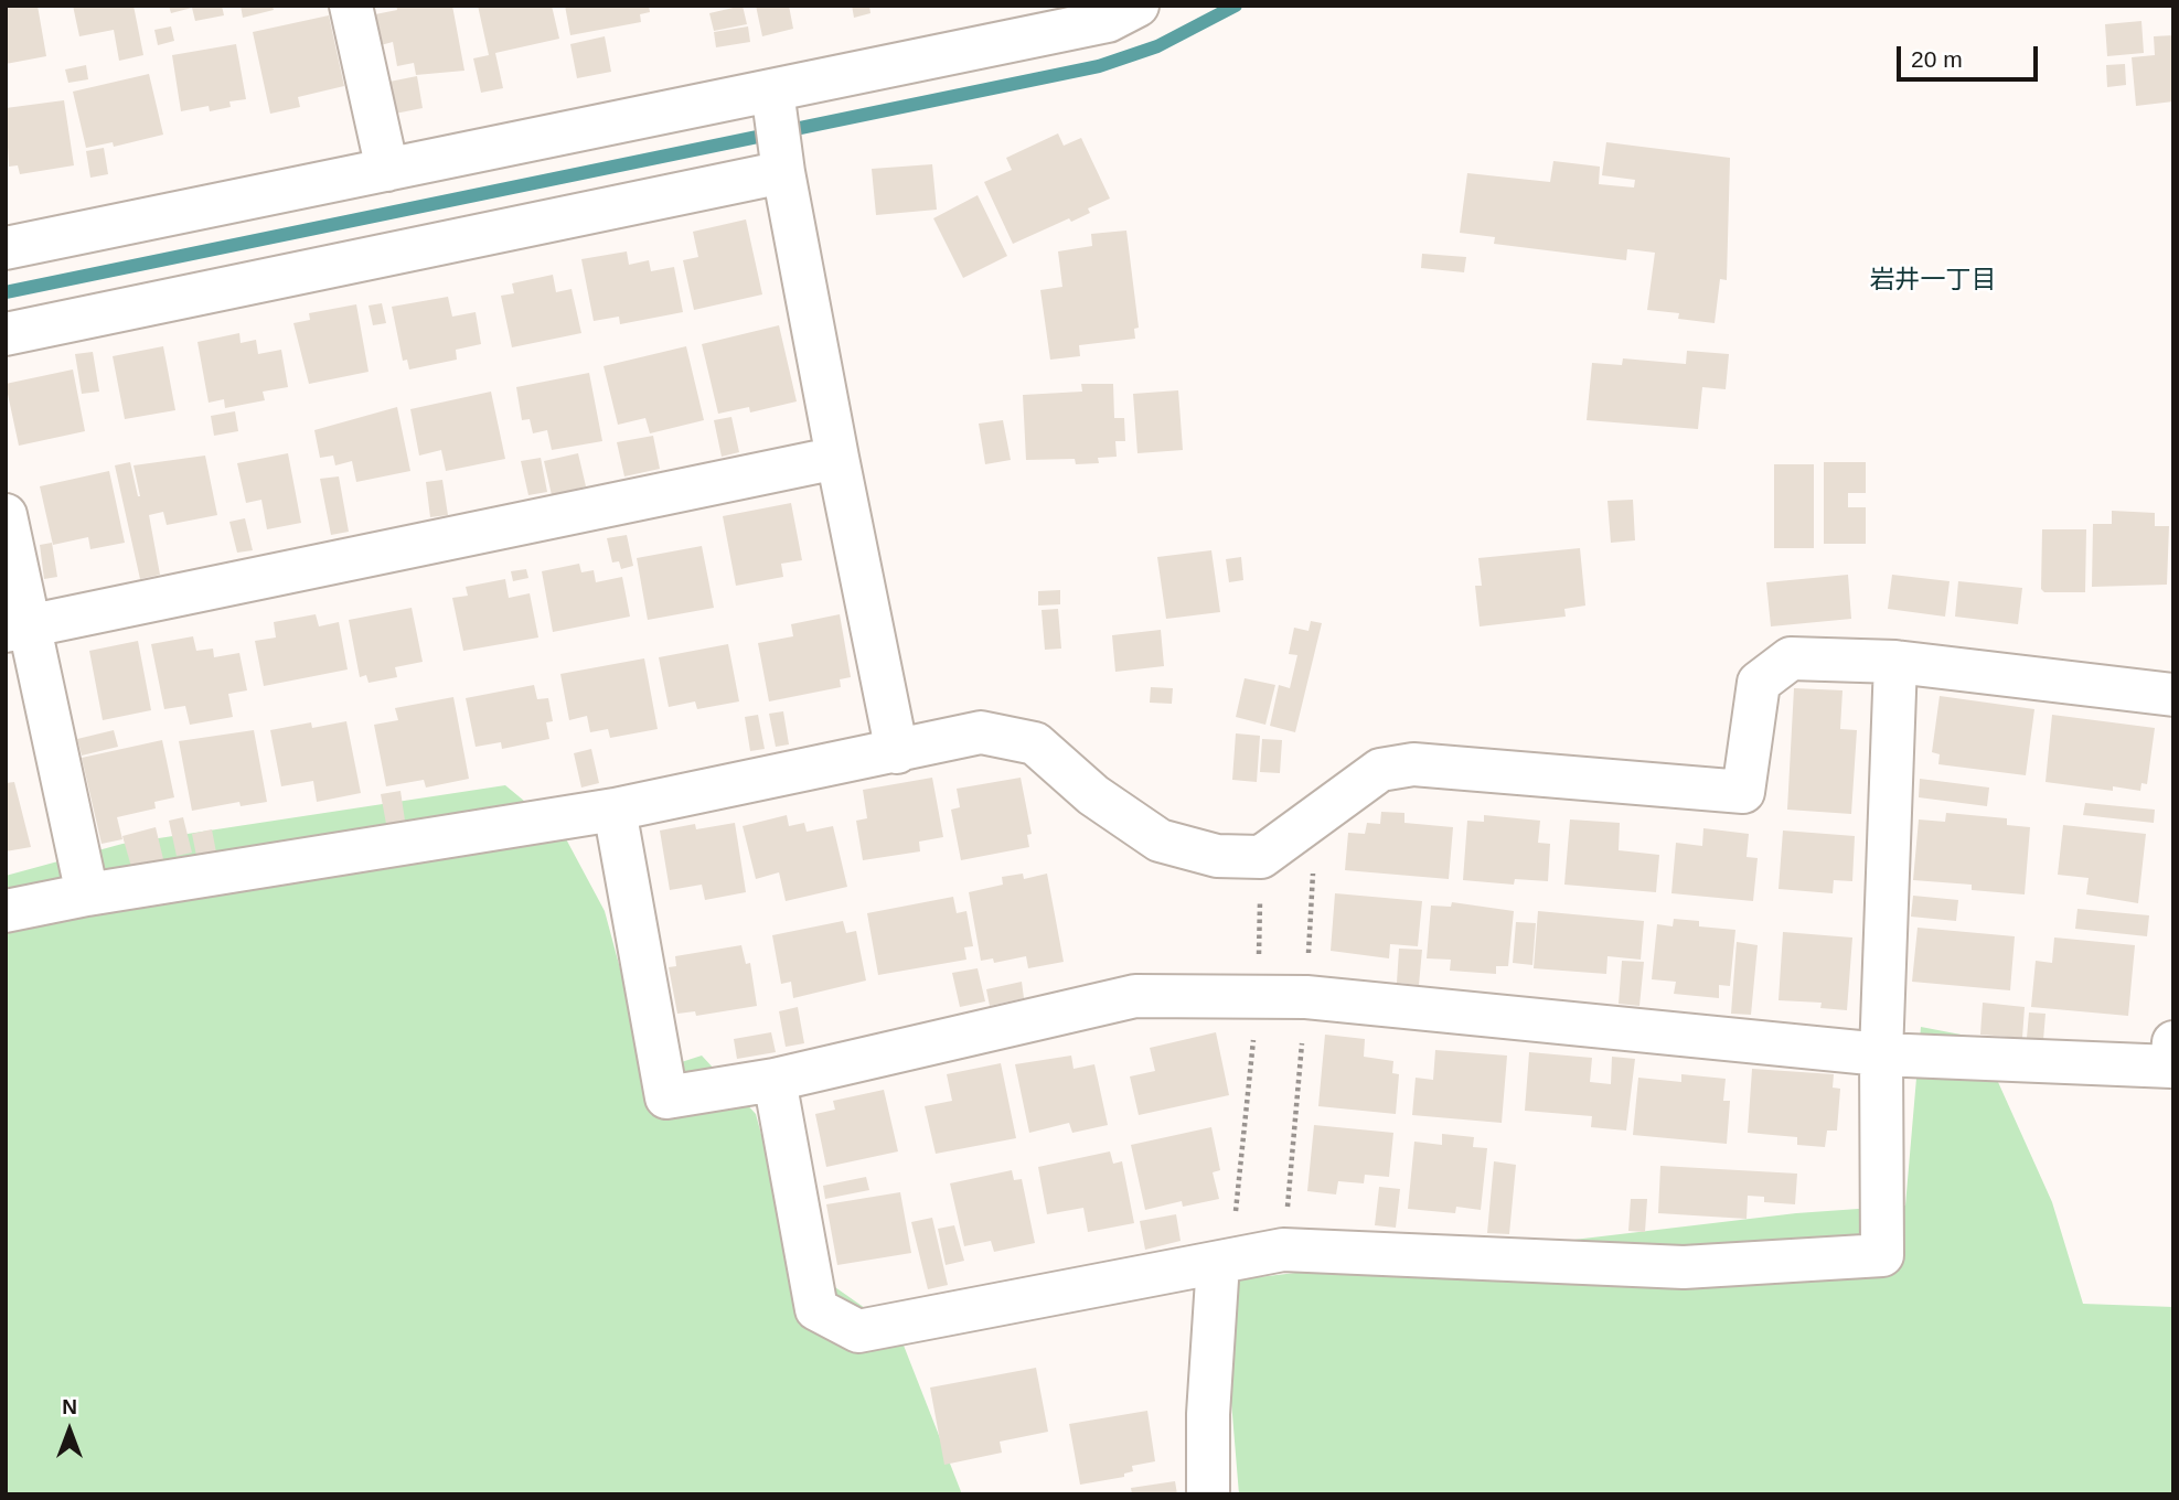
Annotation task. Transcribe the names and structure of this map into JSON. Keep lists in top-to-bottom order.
{
  "districts": ["岩井一丁目"],
  "scale_bar": "20 m",
  "north": "top"
}
